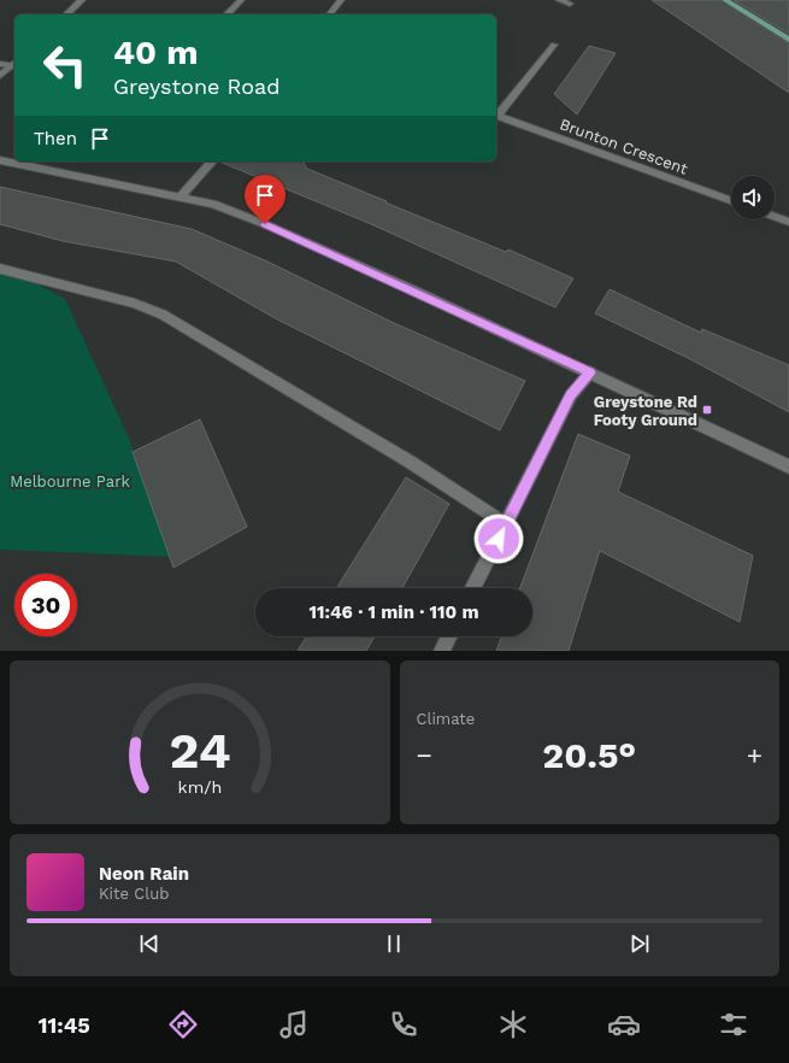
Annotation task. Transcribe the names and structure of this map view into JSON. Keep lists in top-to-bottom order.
{
  "streets": {
    "street": ["Brunton Crescent"]
  },
  "parks": ["Melbourne Park"],
  "places": {
    "transit": ["Greystone Rd Footy Ground"]
  },
  "page": {
    "turn": ["40 m", "Greystone Road"],
    "then": "Then",
    "limit": "30",
    "trip": "11:46 · 1 min · 110 m",
    "tile": "Climate",
    "heat": ["−", "20.5°", "+"],
    "song": ["Neon Rain", "Kite Club"],
    "tabs": "11:45",
    "gauge": ["24", "km/h"]
  }
}
